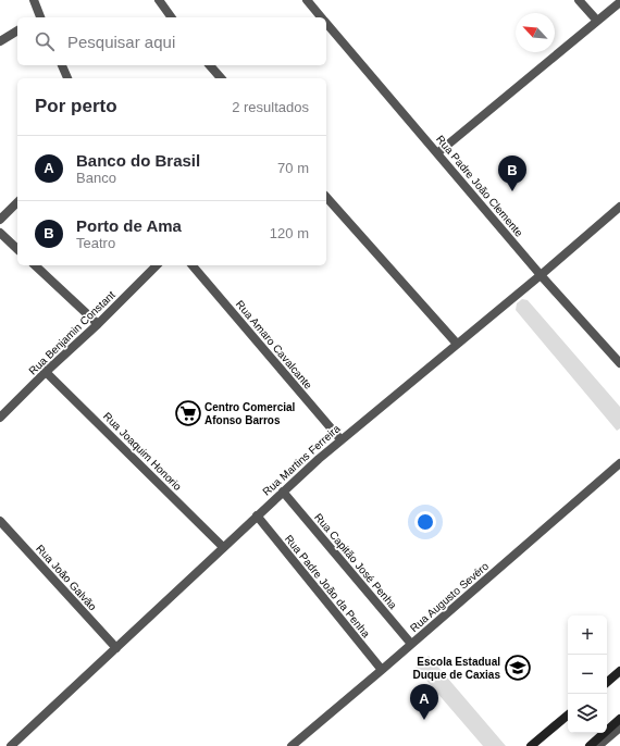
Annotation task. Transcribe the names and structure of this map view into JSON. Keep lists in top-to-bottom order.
{
  "streets": {
    "street": [
      "Rua Padre João Clemente",
      "Rua Benjamin Constant",
      "Rua Amaro Cavalcante",
      "Rua Joaquim Honorio",
      "Rua Martins Ferreira",
      "Rua Capitão José Penha",
      "Rua João Galvão",
      "Rua Padre João da Penha",
      "Rua Augusto Sevéro"
    ]
  },
  "crossings": [
    ["Rua Padre João Clemente", "Rua Martins Ferreira"],
    ["Rua Benjamin Constant", "Rua Joaquim Honorio"],
    ["Rua Amaro Cavalcante", "Rua Martins Ferreira"],
    ["Rua Joaquim Honorio", "Rua Martins Ferreira"],
    ["Rua Martins Ferreira", "Rua Capitão José Penha"],
    ["Rua Martins Ferreira", "Rua João Galvão"],
    ["Rua Martins Ferreira", "Rua Padre João da Penha"],
    ["Rua Capitão José Penha", "Rua Augusto Sevéro"],
    ["Rua Padre João da Penha", "Rua Augusto Sevéro"]
  ],
  "places": {
    "supermarket": ["Centro Comercial Afonso Barros"],
    "school or university": ["Escola Estadual Duque de Caxias"]
  },
  "north": "top left",
  "page": {
    "search": "Pesquisar aqui",
    "heading": ["Por perto", "2 resultados"],
    "list": [
      {
        "mark": "A",
        "name": "Banco do Brasil",
        "note": "Banco",
        "value": "70 m"
      },
      {
        "mark": "B",
        "name": "Porto de Ama",
        "note": "Teatro",
        "value": "120 m"
      }
    ],
    "pins": ["B", "A"],
    "map_buttons": ["+", "−"]
  }
}
